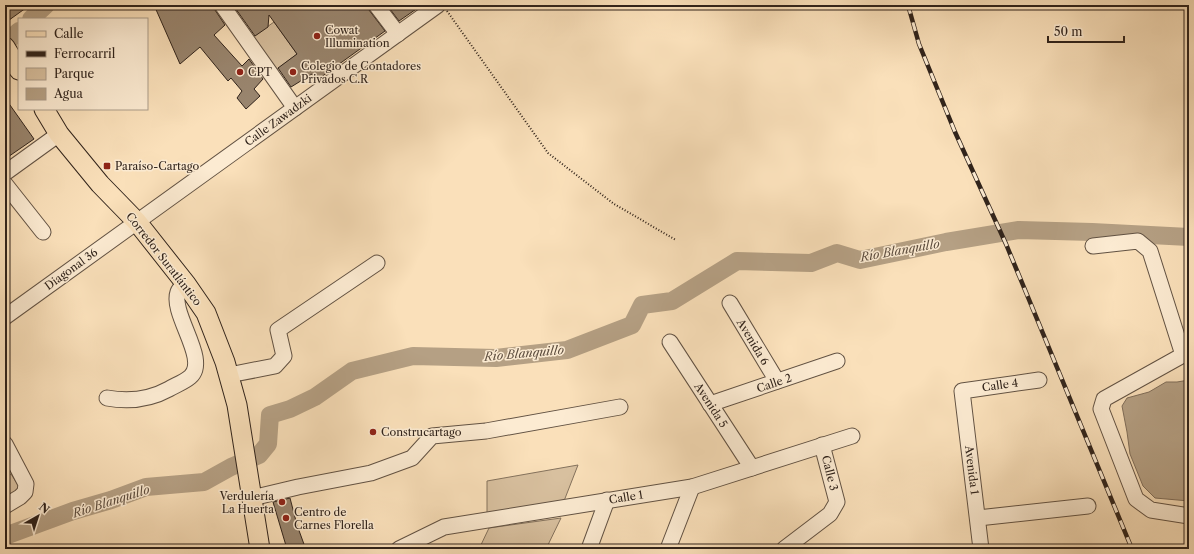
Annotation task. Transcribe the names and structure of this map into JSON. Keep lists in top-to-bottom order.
{
  "streets": {
    "main road": ["Corredor Suratlántico"],
    "street": [
      "Calle Zawadzki",
      "Diagonal 36",
      "Avenida 6",
      "Calle 2",
      "Calle 4",
      "Avenida 5",
      "Avenida 1",
      "Calle 3",
      "Calle 1"
    ]
  },
  "crossings": [
    ["Calle Zawadzki", "Corredor Suratlántico"],
    ["Calle Zawadzki", "Diagonal 36"],
    ["Corredor Suratlántico", "Diagonal 36"],
    ["Avenida 6", "Calle 2"],
    ["Calle 2", "Avenida 5"],
    ["Calle 4", "Avenida 1"],
    ["Avenida 5", "Calle 1"],
    ["Calle 3", "Calle 1"]
  ],
  "water": ["Río Blanquillo"],
  "places": {
    "other": [
      "Cowat Illumination",
      "CPT",
      "Colegio de Contadores Privados C.R",
      "Construcartago",
      "Verdulería La Huerta",
      "Centro de Carnes Florella"
    ],
    "transit": ["Paraíso-Cartago"]
  },
  "legend": [
    "Calle",
    "Ferrocarril",
    "Parque",
    "Agua"
  ],
  "scale_bar": "50 m",
  "north": "top right"
}
